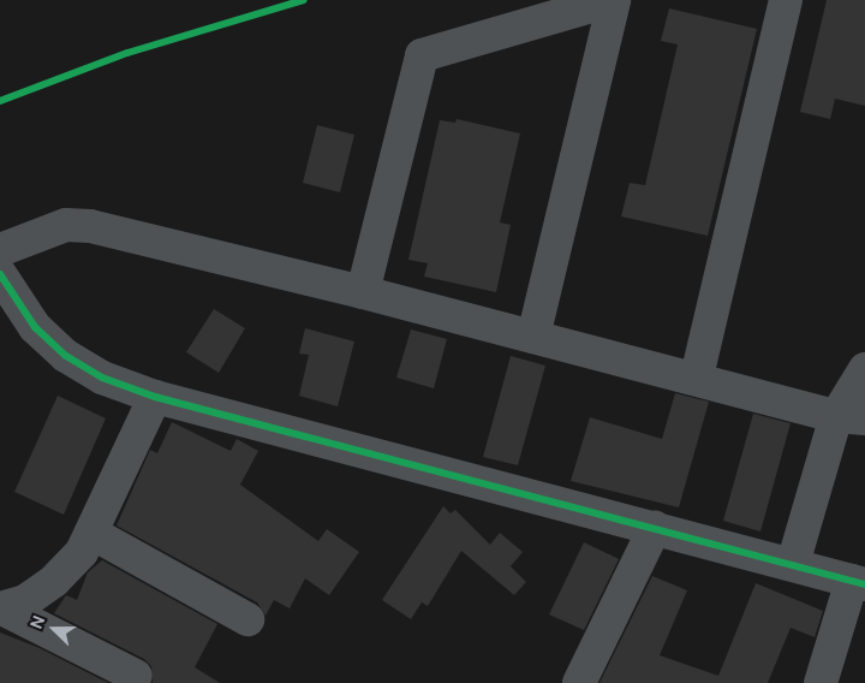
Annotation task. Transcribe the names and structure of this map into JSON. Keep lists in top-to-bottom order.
{
  "north": "left"
}
